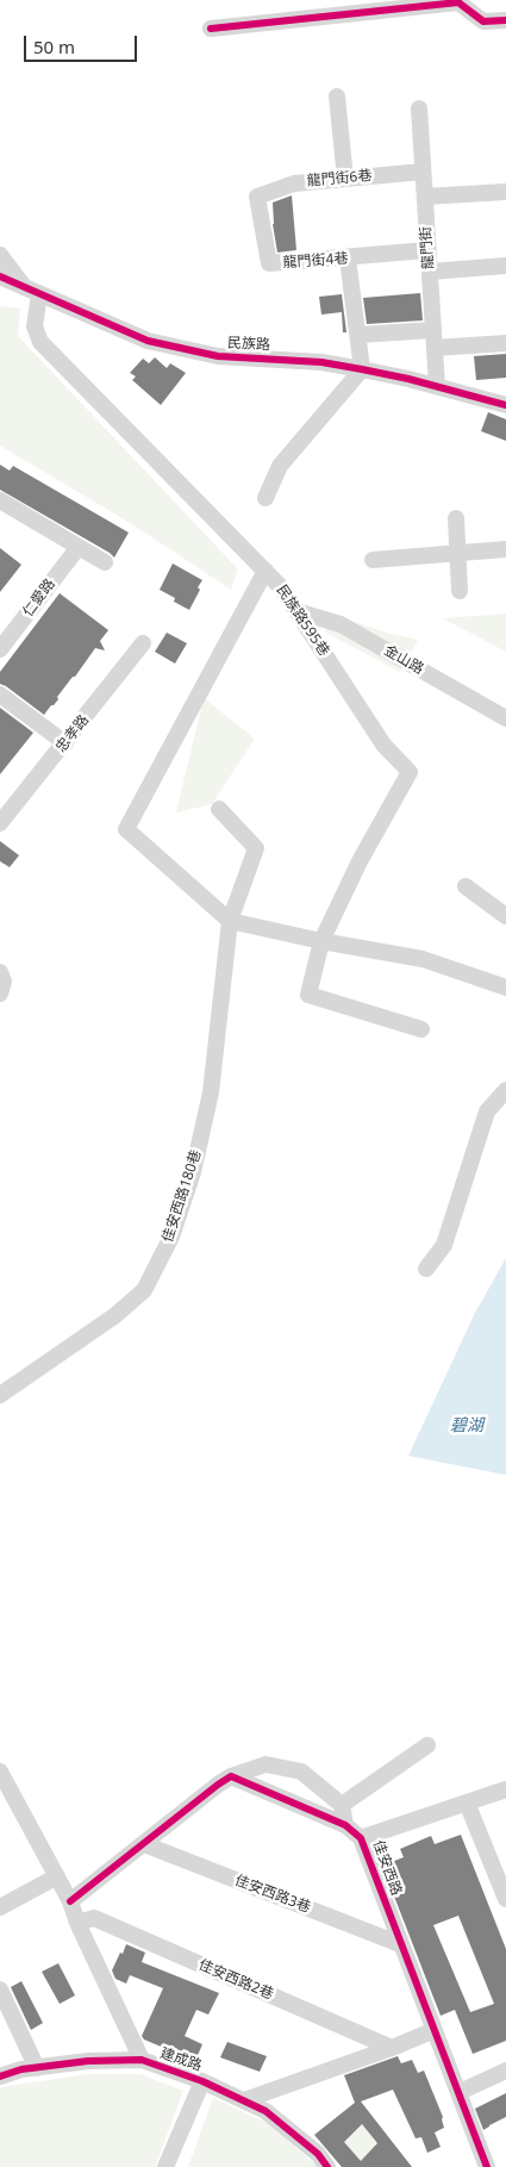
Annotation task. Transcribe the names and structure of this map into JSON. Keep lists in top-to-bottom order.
{
  "streets": {
    "street": [
      "龍門街6巷",
      "龍門街",
      "龍門街4巷",
      "民族路",
      "仁愛路",
      "民族路595巷",
      "金山路",
      "忠孝路",
      "佳安西路180巷",
      "佳安西路",
      "佳安西路3巷",
      "佳安西路2巷",
      "建成路"
    ]
  },
  "crossings": [
    ["龍門街6巷", "龍門街"],
    ["龍門街6巷", "龍門街4巷"],
    ["龍門街", "龍門街4巷"],
    ["龍門街", "民族路"],
    ["民族路", "民族路595巷"],
    ["民族路595巷", "金山路"],
    ["佳安西路", "佳安西路3巷"]
  ],
  "water": ["碧湖"],
  "scale_bar": "50 m"
}
